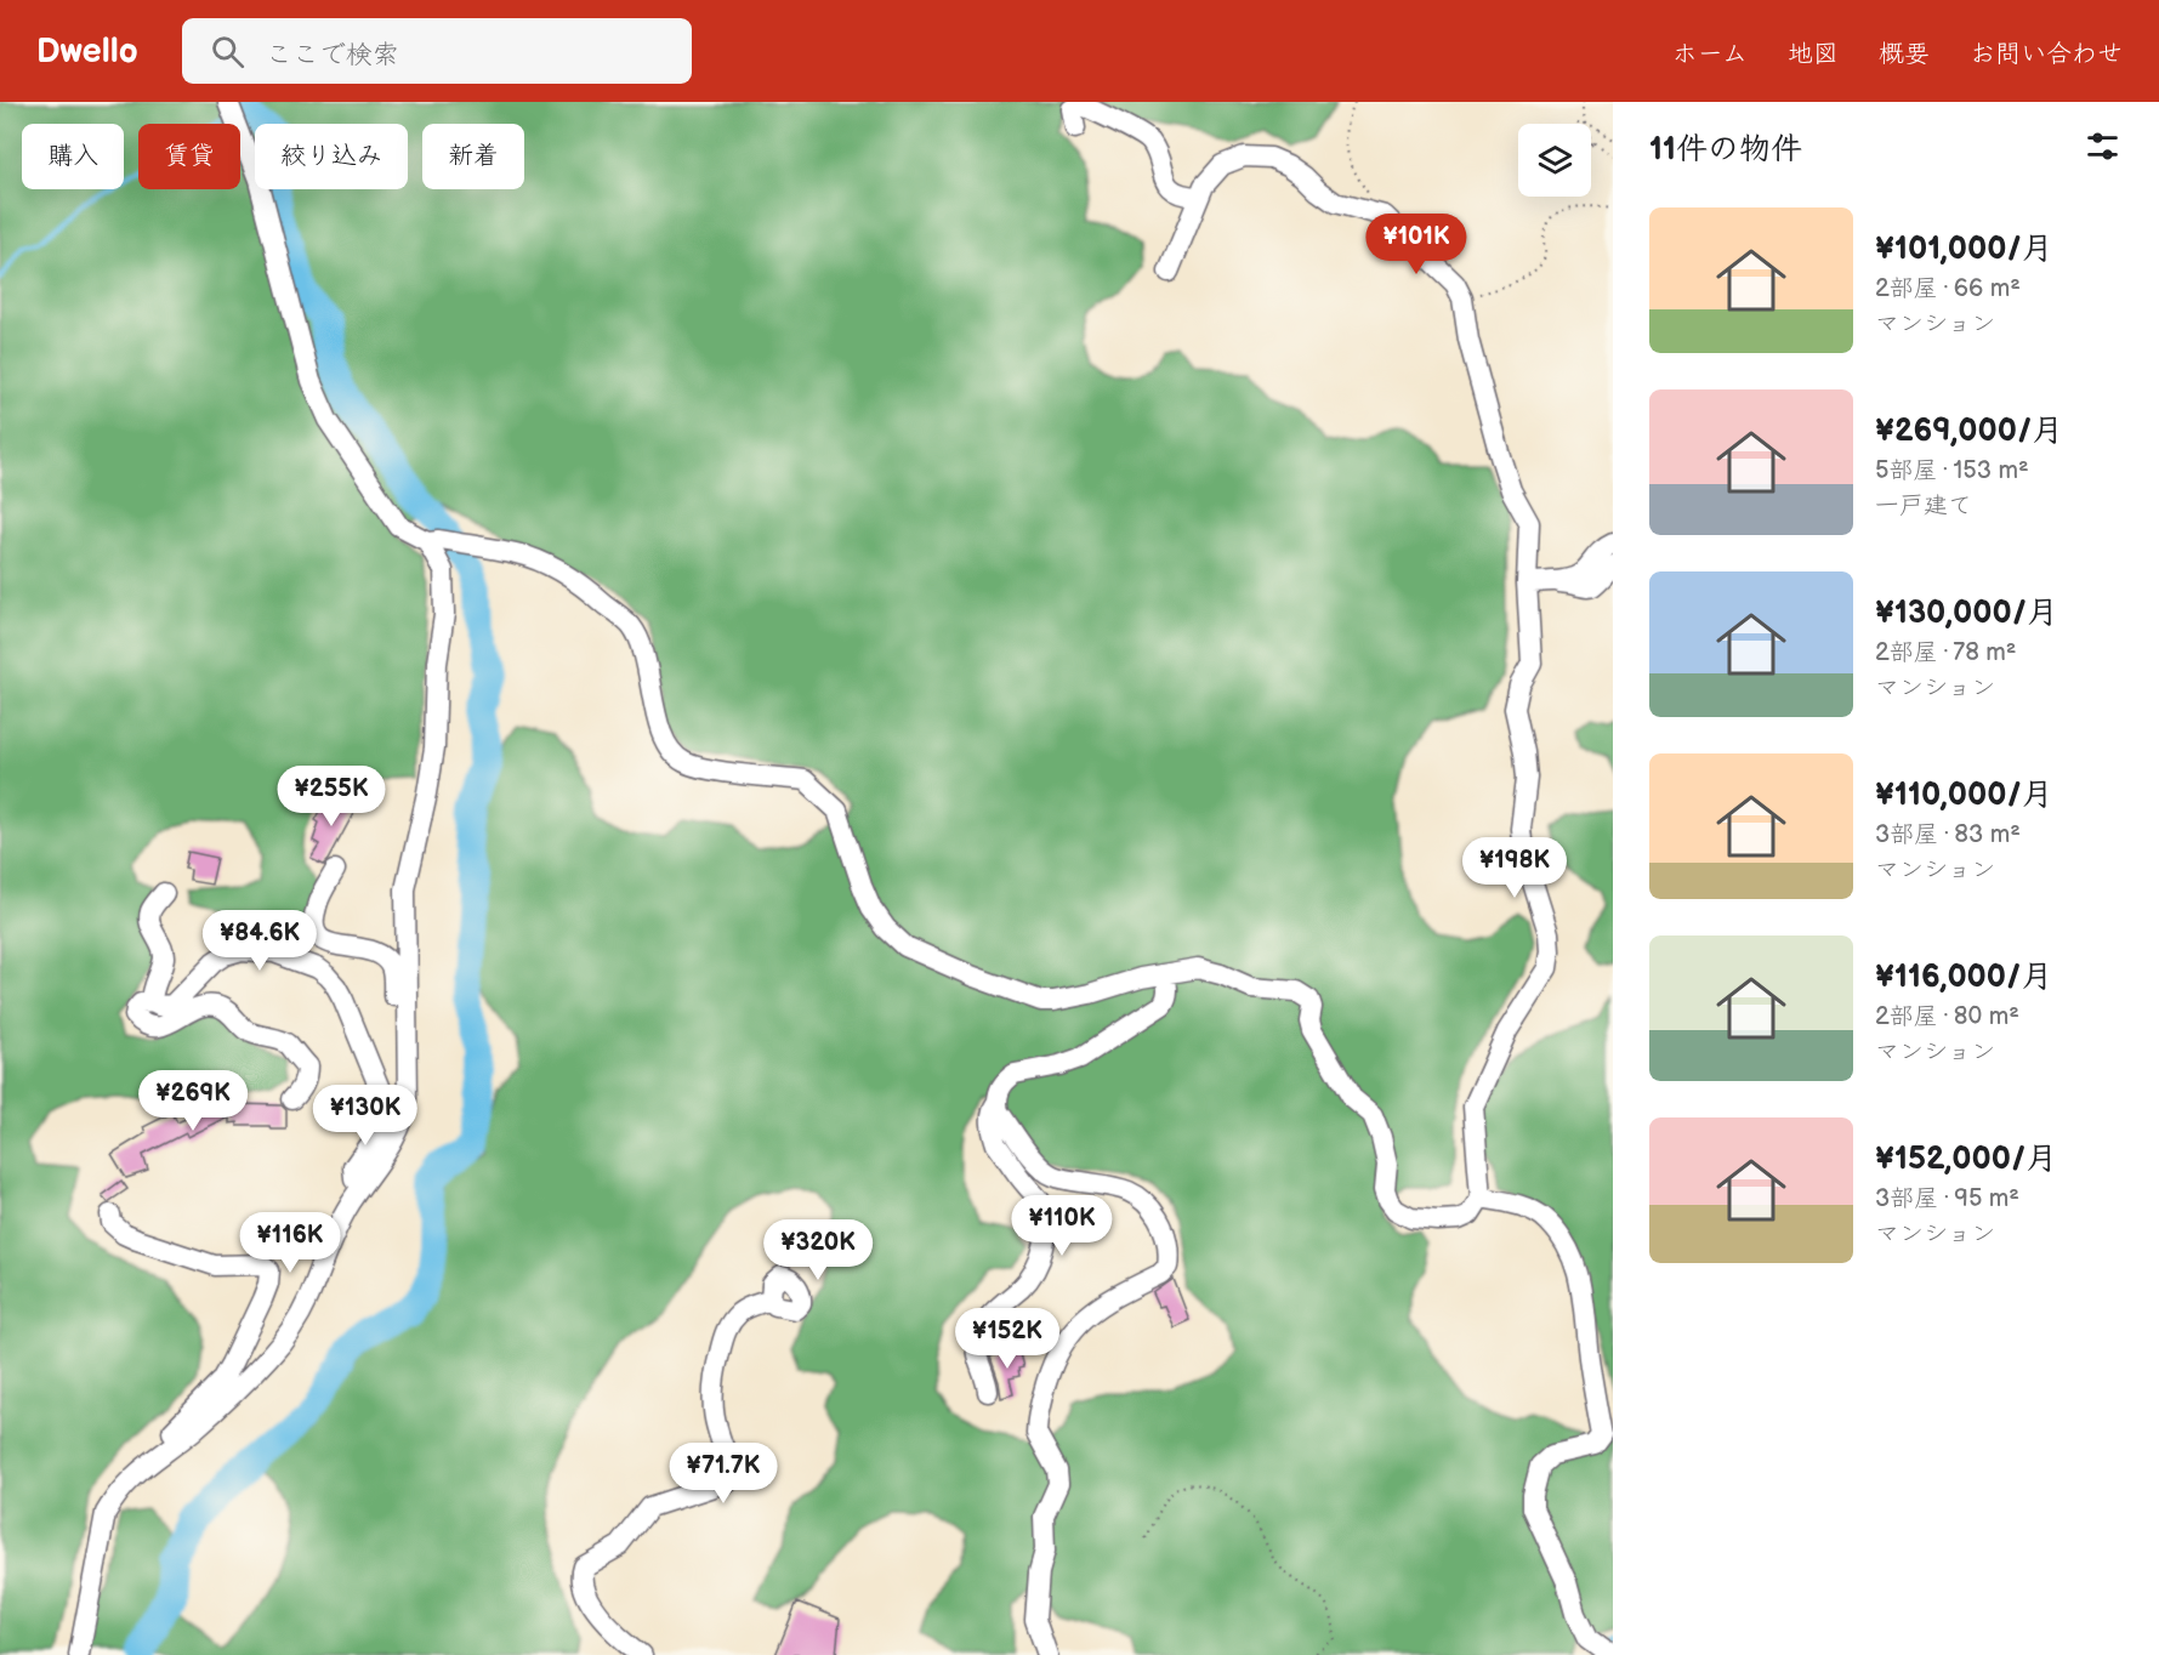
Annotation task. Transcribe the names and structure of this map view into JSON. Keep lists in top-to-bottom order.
{
  "page": {
    "header": "Dwello",
    "search": "ここで検索",
    "nav": [
      "ホーム",
      "地図",
      "概要",
      "お問い合わせ"
    ],
    "heading": "11件の物件",
    "chip": [
      "購入",
      "賃貸",
      "絞り込み",
      "新着"
    ],
    "list": [
      {
        "name": "¥101,000/月",
        "note": "2部屋 · 66 m² · マンション"
      },
      {
        "name": "¥269,000/月",
        "note": "5部屋 · 153 m² · 一戸建て"
      },
      {
        "name": "¥130,000/月",
        "note": "2部屋 · 78 m² · マンション"
      },
      {
        "name": "¥110,000/月",
        "note": "3部屋 · 83 m² · マンション"
      },
      {
        "name": "¥116,000/月",
        "note": "2部屋 · 80 m² · マンション"
      },
      {
        "name": "¥152,000/月",
        "note": "3部屋 · 95 m² · マンション"
      }
    ],
    "price": [
      "¥101K",
      "¥255K",
      "¥198K",
      "¥84.6K",
      "¥269K",
      "¥130K",
      "¥110K",
      "¥116K",
      "¥320K",
      "¥152K",
      "¥71.7K"
    ]
  }
}
